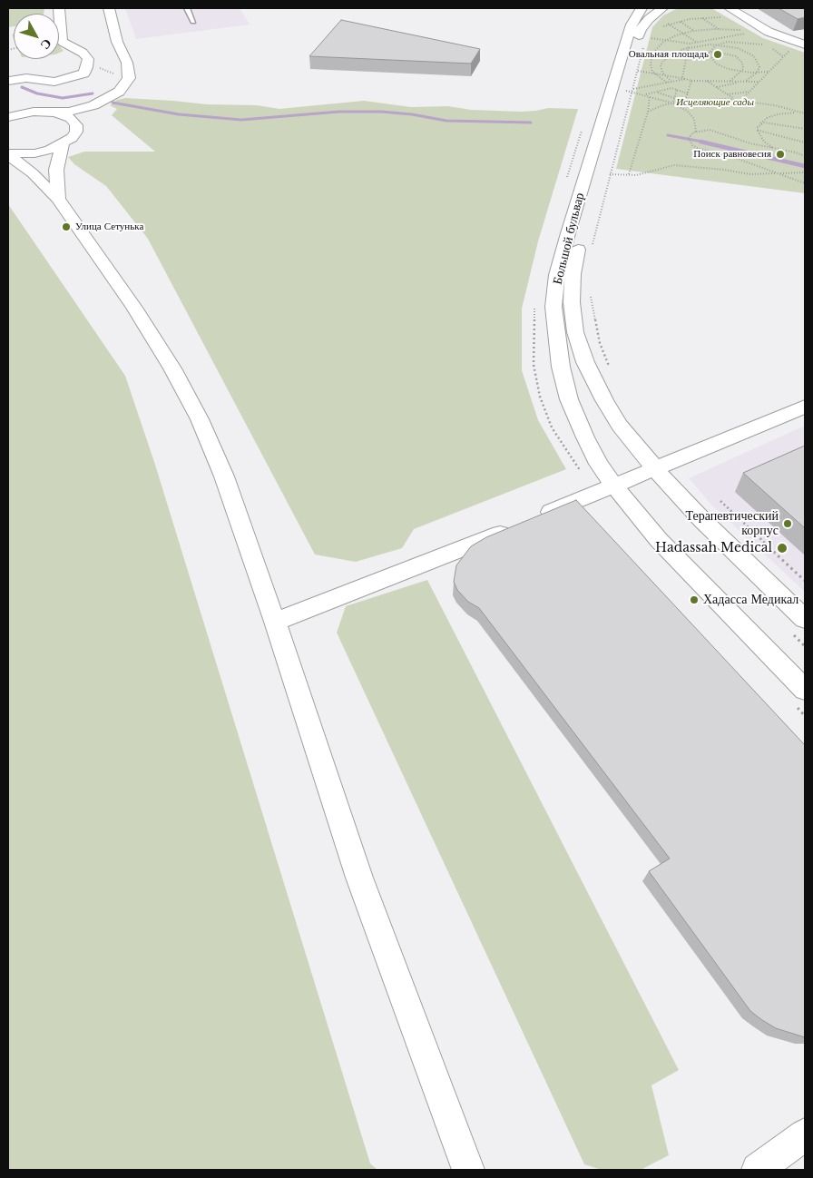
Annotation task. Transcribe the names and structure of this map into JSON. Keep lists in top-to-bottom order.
{
  "streets": {
    "street": ["Большой бульвар"]
  },
  "parks": ["Исцеляющие сады"],
  "places": [
    "Овальная площадь",
    "Поиск равновесия",
    "Улица Сетунька",
    "Терапевтический корпус",
    "Hadassah Medical",
    "Хадасса Медикал"
  ],
  "north": "bottom right"
}
